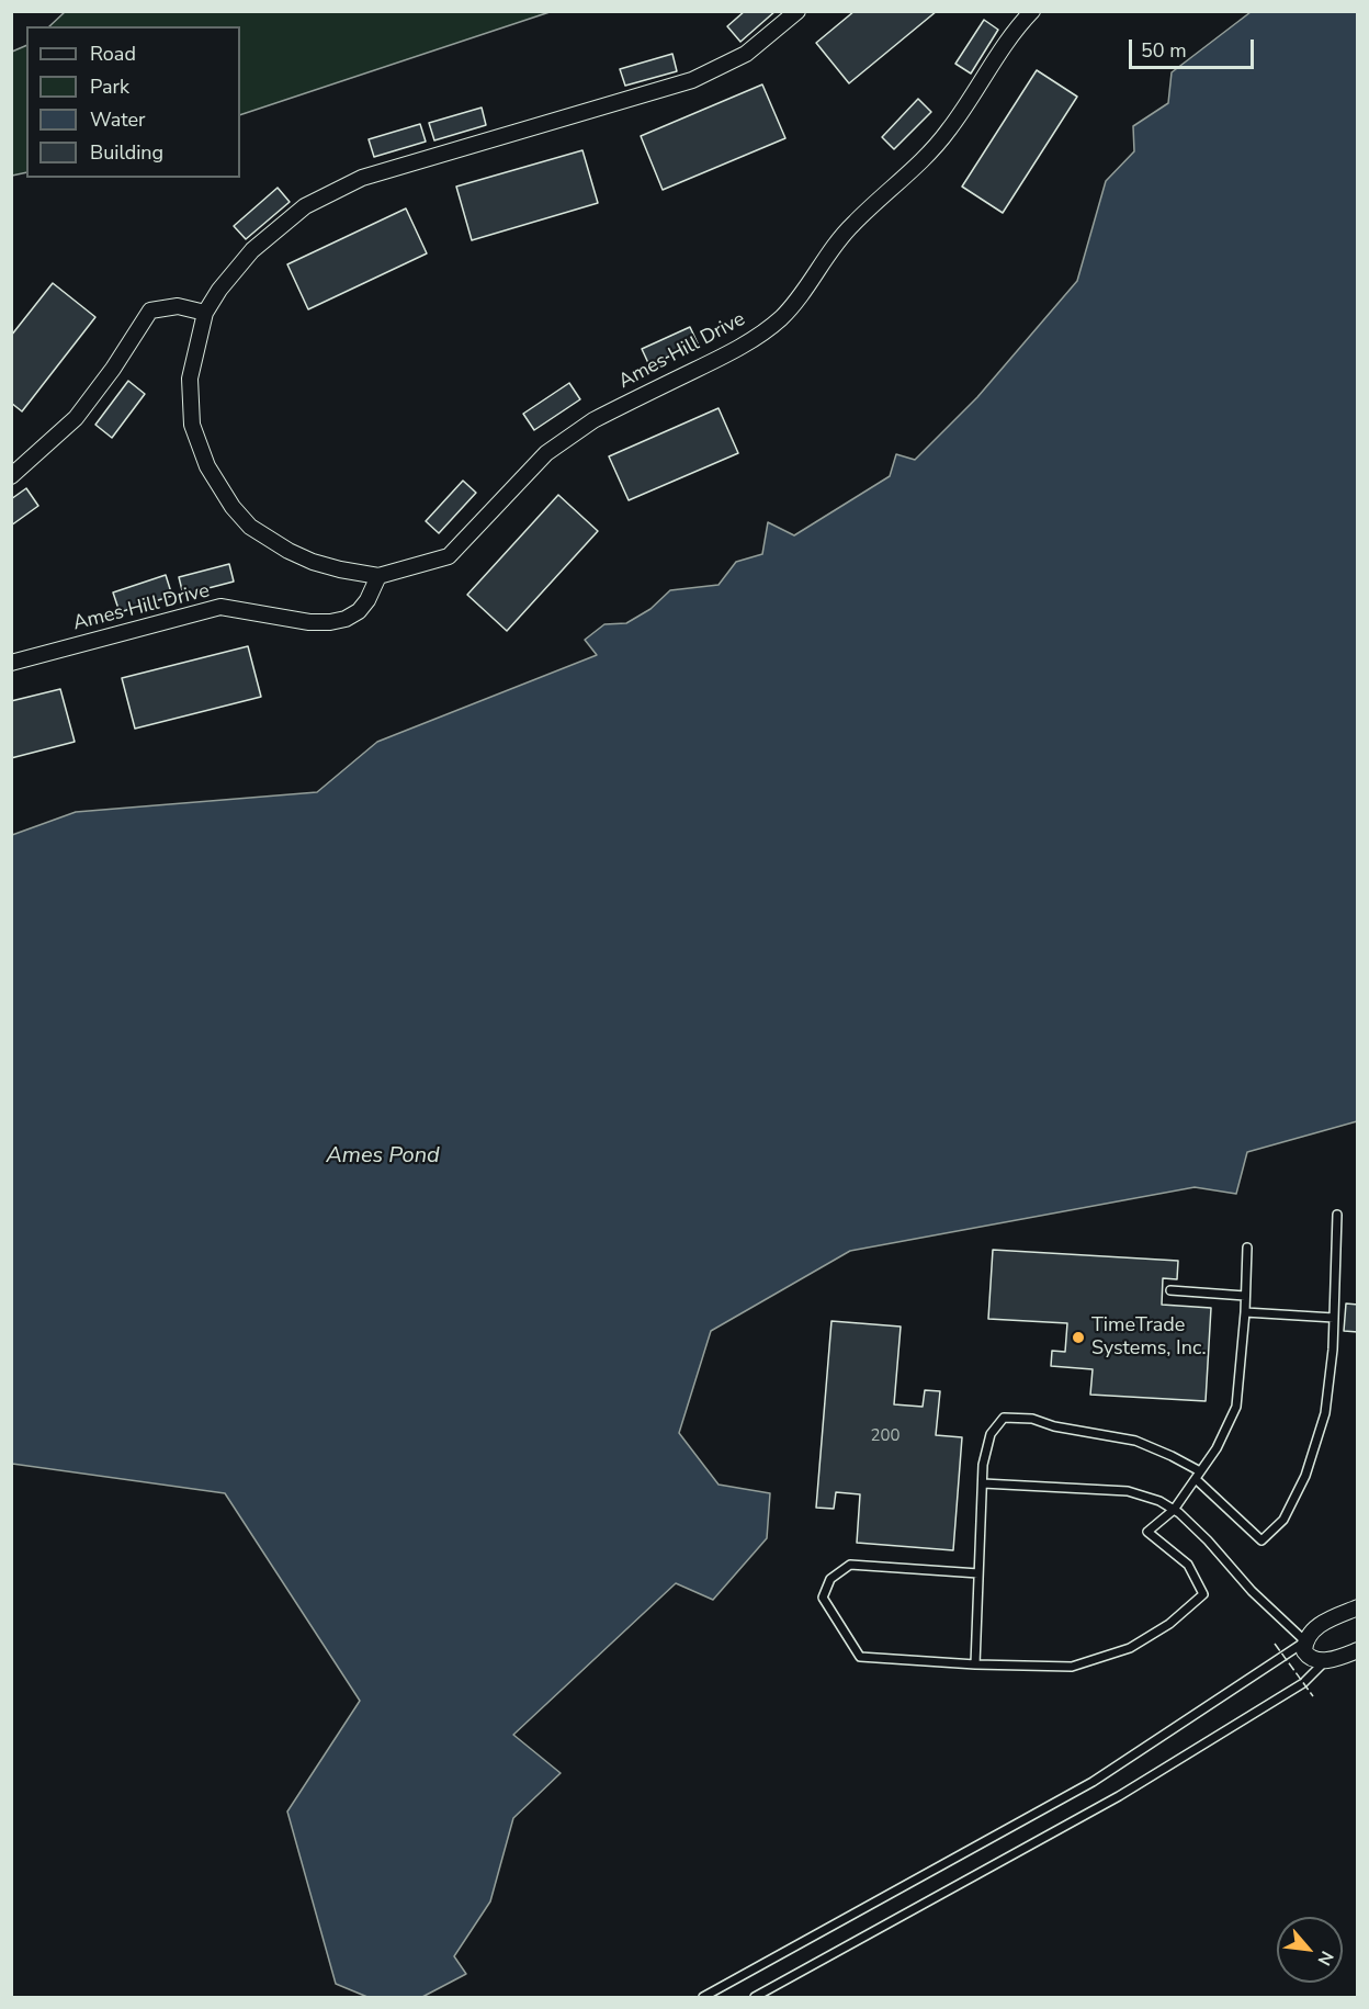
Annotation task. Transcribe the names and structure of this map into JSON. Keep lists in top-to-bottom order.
{
  "streets": {
    "street": ["Ames Hill Drive"]
  },
  "water": ["Ames Pond"],
  "places": ["TimeTrade Systems, Inc."],
  "house_numbers": ["200"],
  "legend": [
    "Road",
    "Park",
    "Water",
    "Building"
  ],
  "scale_bar": "50 m",
  "north": "bottom right"
}
